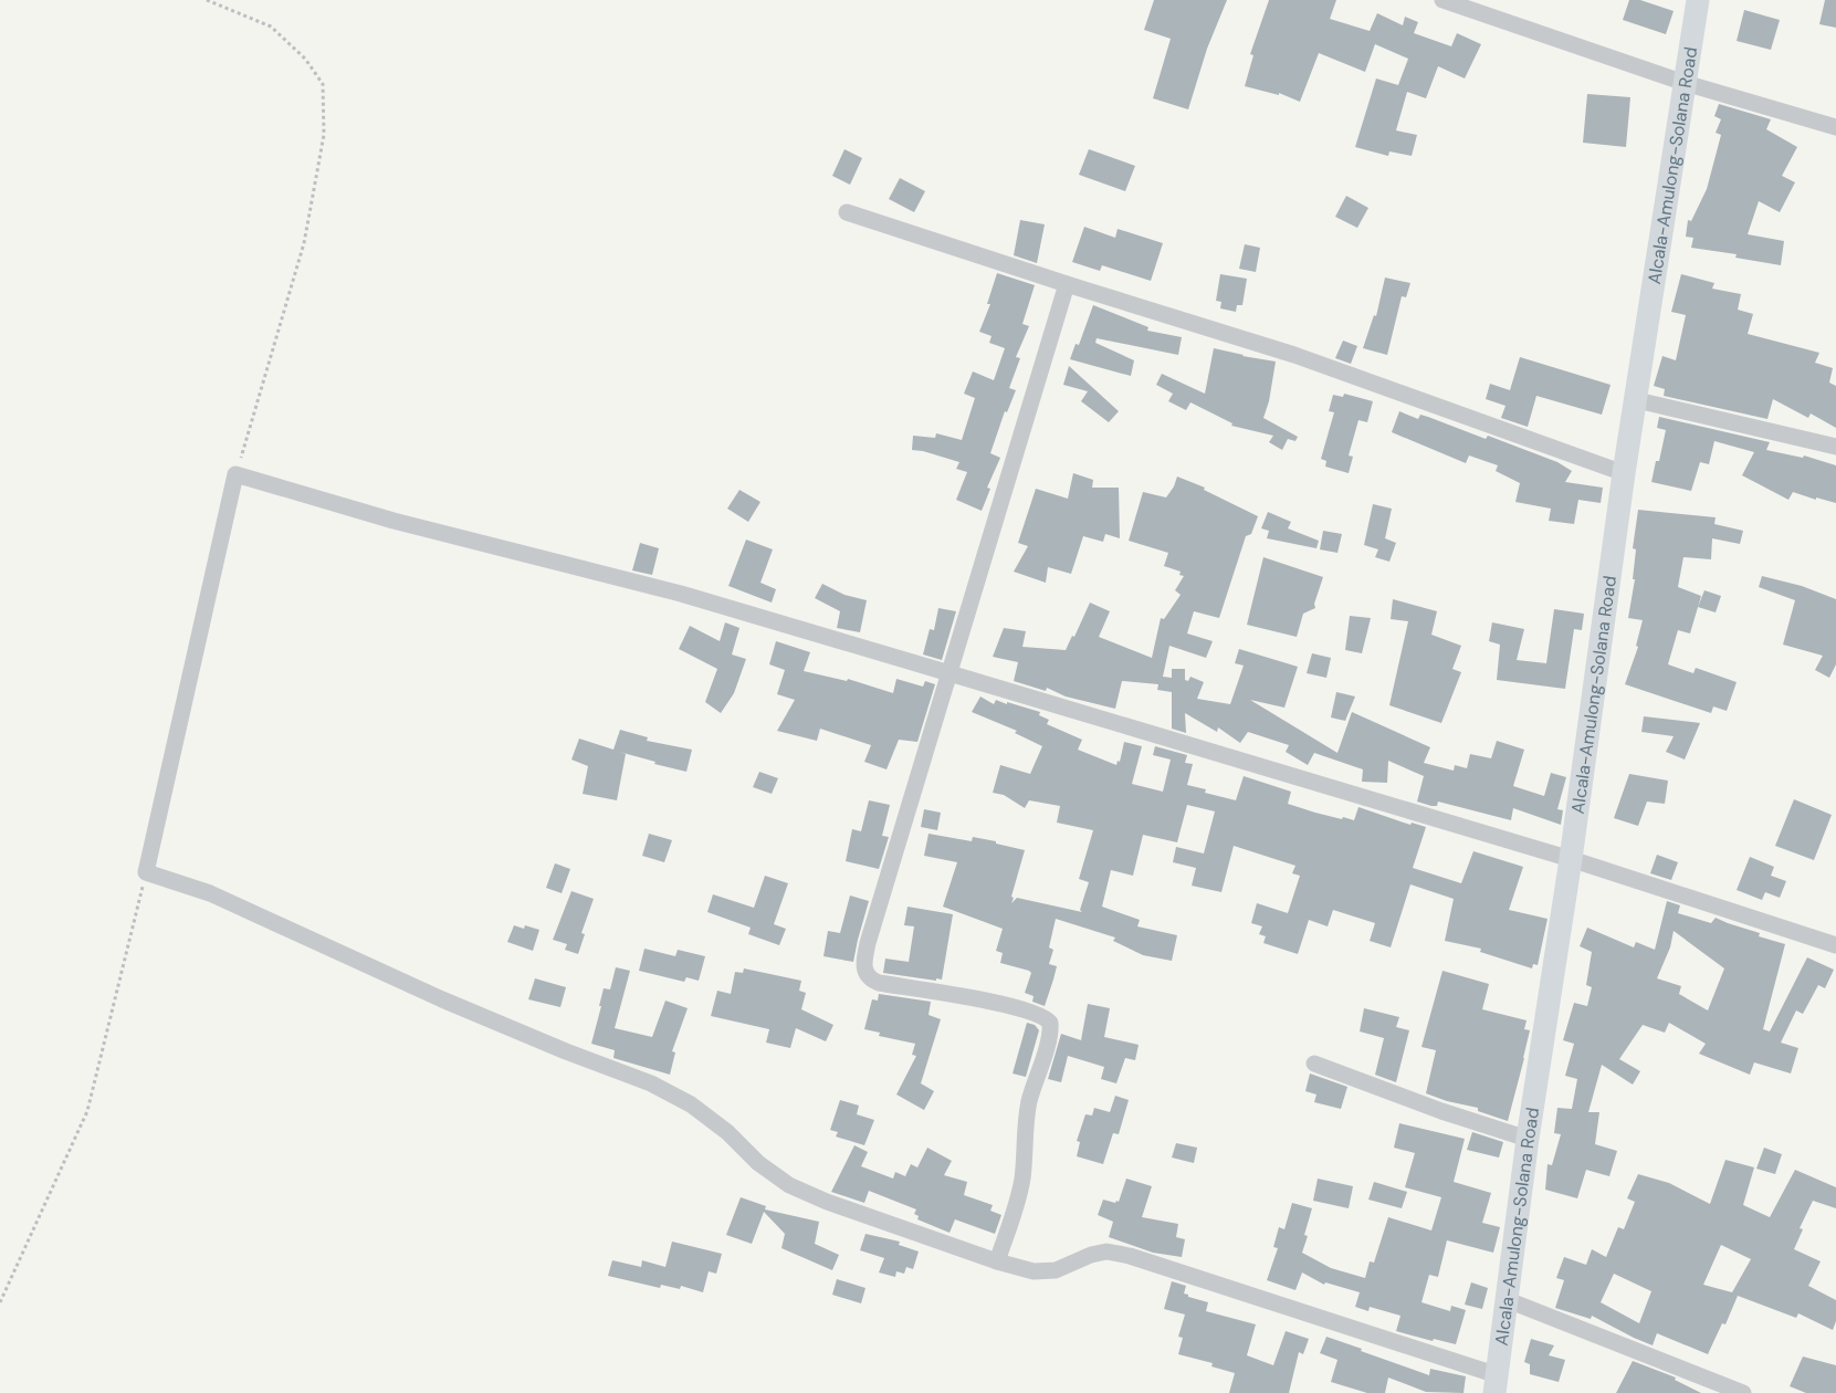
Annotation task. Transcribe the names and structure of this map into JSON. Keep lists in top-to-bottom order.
{
  "streets": {
    "main road": ["Alcala-Amulong-Solana Road"]
  }
}
